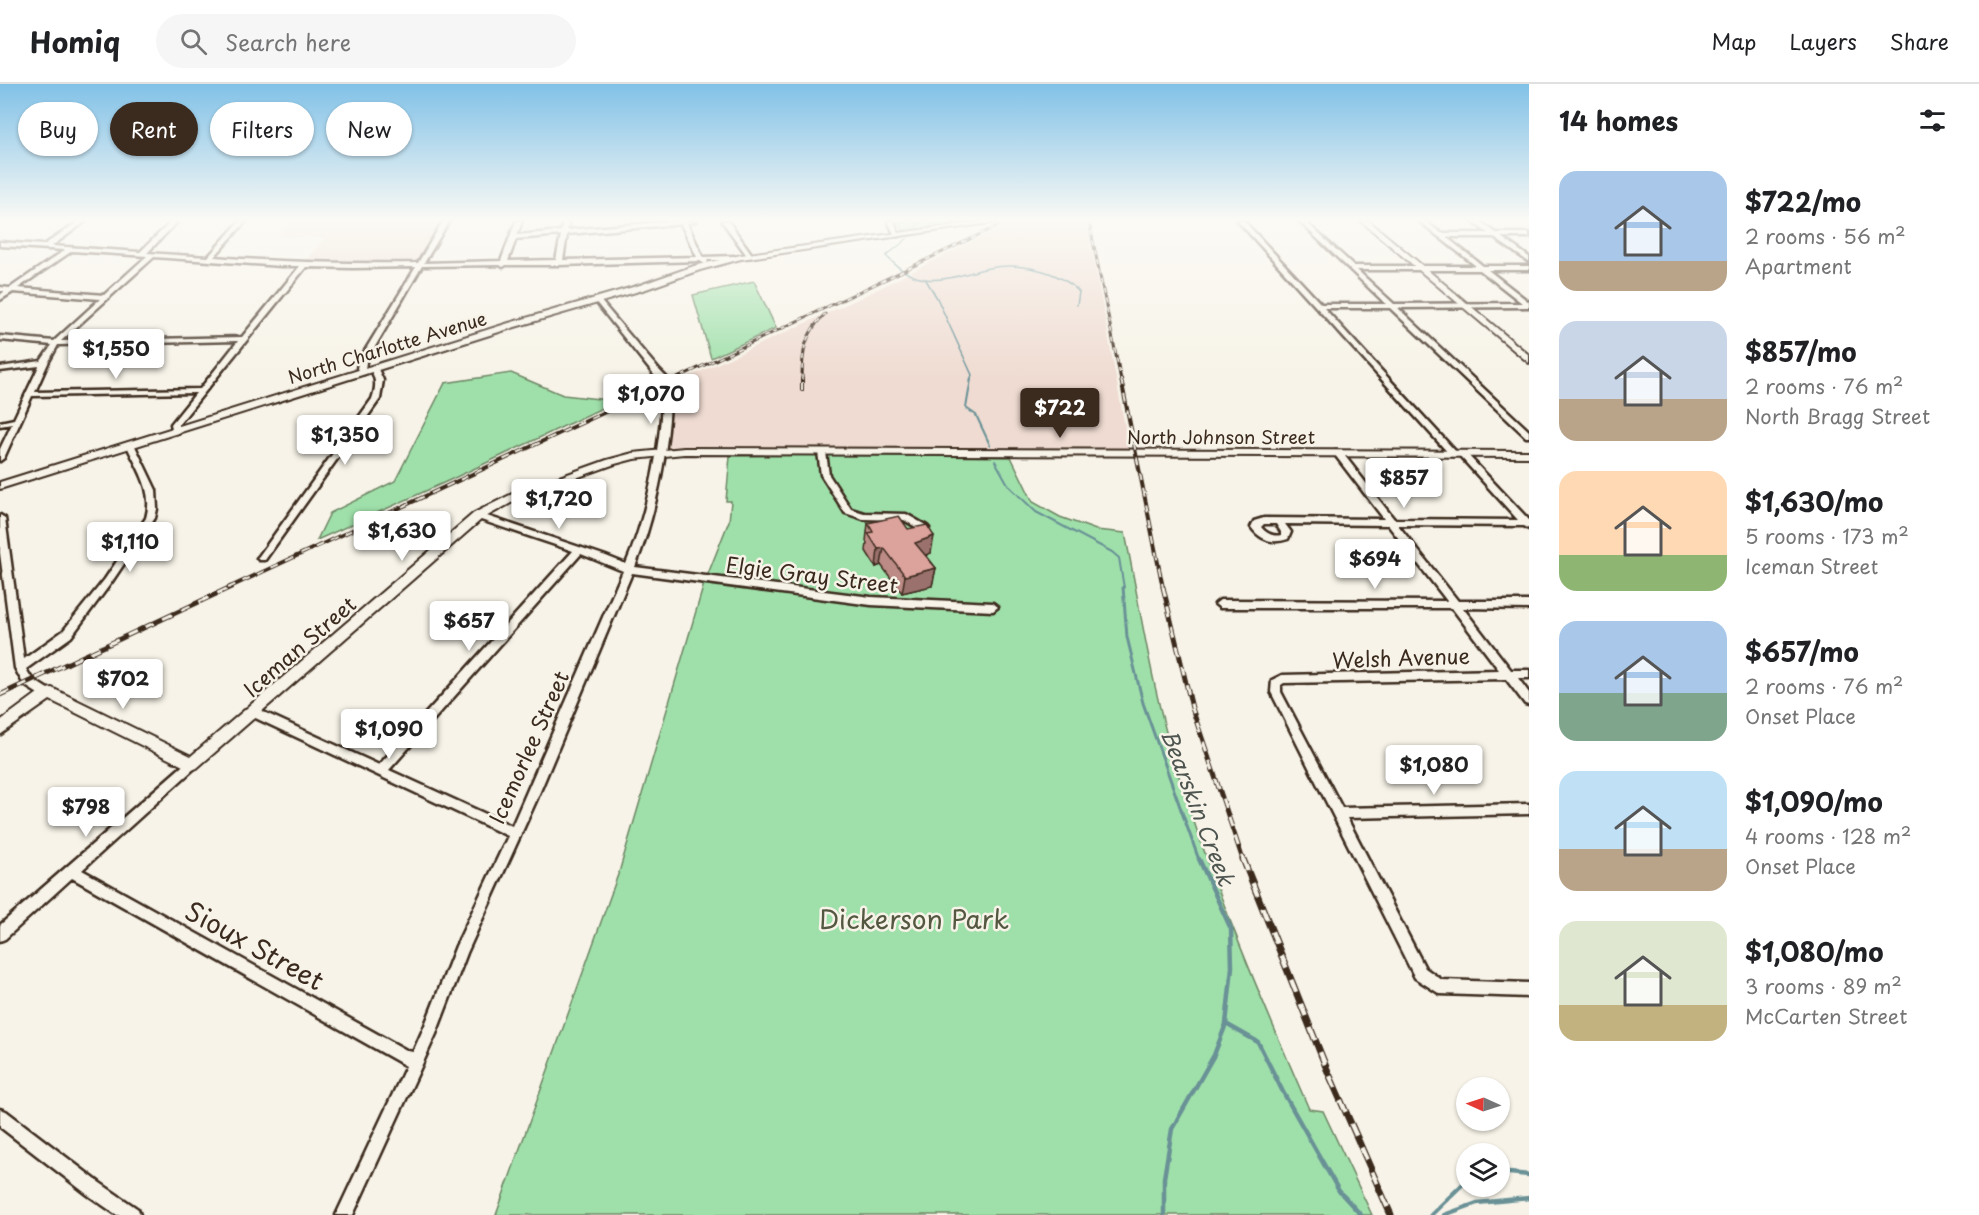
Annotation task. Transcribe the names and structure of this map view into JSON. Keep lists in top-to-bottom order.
{
  "streets": {
    "main road": ["North Charlotte Avenue", "North Johnson Street", "Iceman Street"],
    "street": [
      "Elgie Gray Street",
      "Welsh Avenue",
      "Icemorlee Street",
      "Sioux Street"
    ]
  },
  "crossings": [
    ["North Charlotte Avenue", "Icemorlee Street"],
    ["North Johnson Street", "Iceman Street"],
    ["North Johnson Street", "Icemorlee Street"],
    ["Elgie Gray Street", "Iceman Street"],
    ["Elgie Gray Street", "Icemorlee Street"],
    ["Iceman Street", "Icemorlee Street"],
    ["Iceman Street", "Sioux Street"],
    ["Icemorlee Street", "Sioux Street"]
  ],
  "water": ["Bearskin Creek"],
  "parks": ["Dickerson Park"],
  "north": "left",
  "page": {
    "header": "Homiq",
    "search": "Search here",
    "nav": ["Map", "Layers", "Share"],
    "heading": "14 homes",
    "chip": [
      "Buy",
      "Rent",
      "Filters",
      "New"
    ],
    "list": [
      {
        "name": "$722/mo",
        "note": "2 rooms · 56 m² · Apartment"
      },
      {
        "name": "$857/mo",
        "note": "2 rooms · 76 m² · North Bragg Street"
      },
      {
        "name": "$1,630/mo",
        "note": "5 rooms · 173 m² · Iceman Street"
      },
      {
        "name": "$657/mo",
        "note": "2 rooms · 76 m² · Onset Place"
      },
      {
        "name": "$1,090/mo",
        "note": "4 rooms · 128 m² · Onset Place"
      },
      {
        "name": "$1,080/mo",
        "note": "3 rooms · 89 m² · McCarten Street"
      }
    ],
    "price": [
      "$1,550",
      "$1,070",
      "$722",
      "$1,350",
      "$857",
      "$1,720",
      "$1,630",
      "$1,110",
      "$694",
      "$657",
      "$702",
      "$1,090",
      "$1,080",
      "$798"
    ]
  }
}
